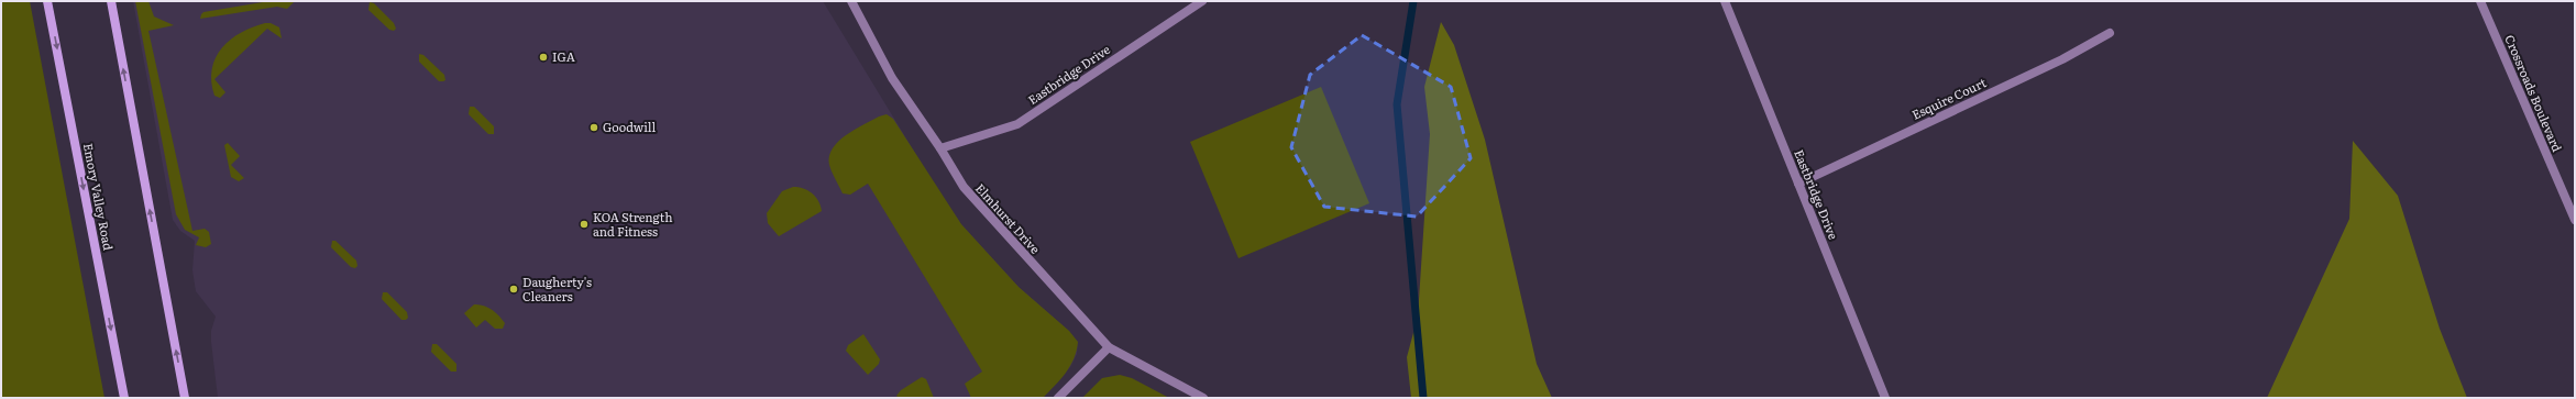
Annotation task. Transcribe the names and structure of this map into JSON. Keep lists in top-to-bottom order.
{
  "streets": {
    "main road": ["Emory Valley Road"],
    "street": [
      "Eastbridge Drive",
      "Crossroads Boulevard",
      "Esquire Court",
      "Elmhurst Drive"
    ]
  },
  "crossings": [
    ["Eastbridge Drive", "Esquire Court"],
    ["Eastbridge Drive", "Elmhurst Drive"]
  ],
  "places": [
    "IGA",
    "Goodwill",
    "KOA Strength and Fitness",
    "Daugherty's Cleaners"
  ]
}
